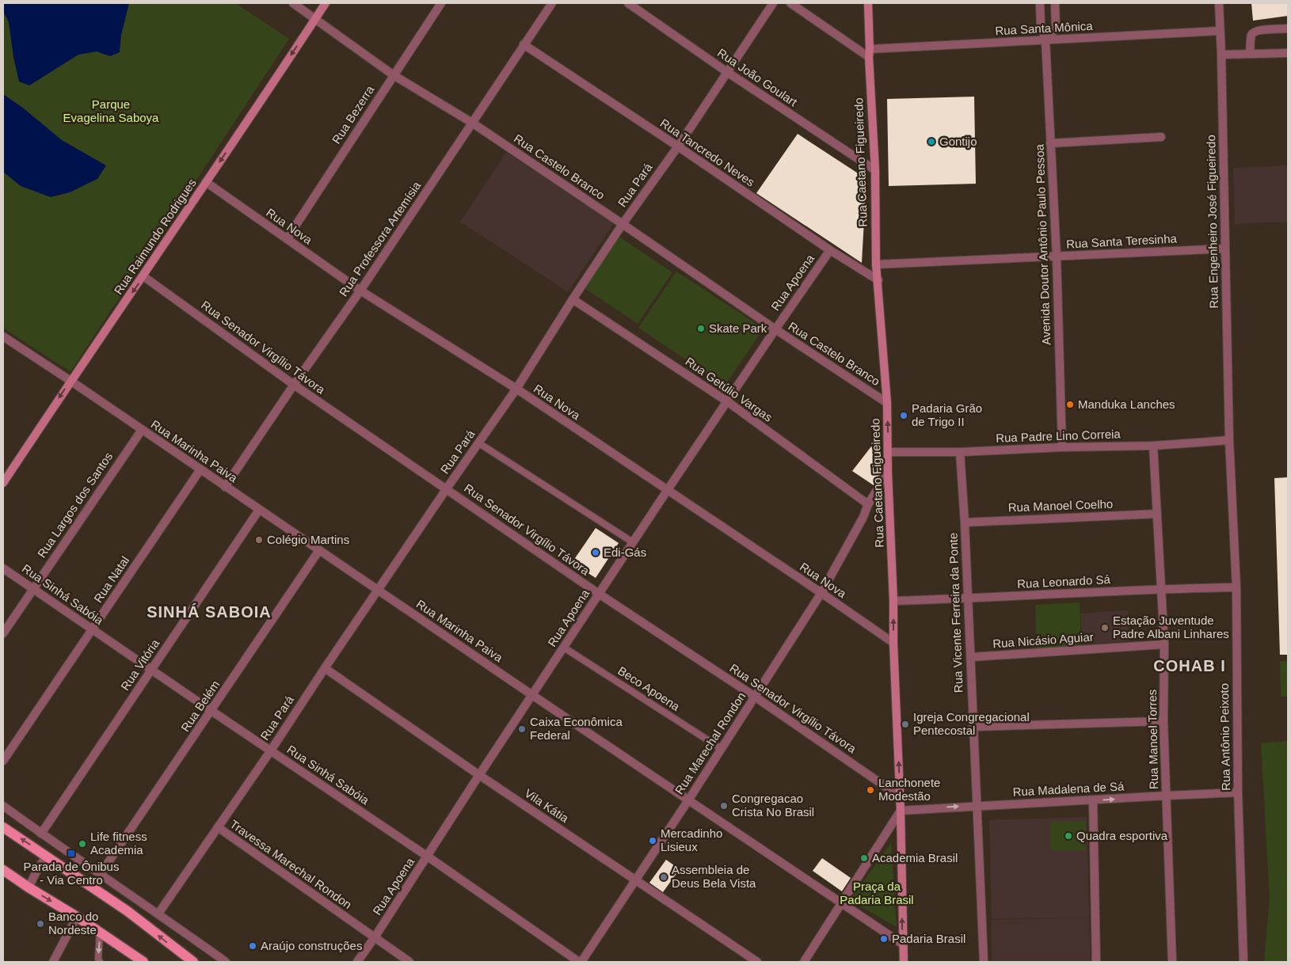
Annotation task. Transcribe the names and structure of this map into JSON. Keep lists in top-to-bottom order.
{
  "streets": {
    "main road": ["Rua Caetano Figueiredo", "Rua Raimundo Rodrigues"],
    "street": [
      "Rua Santa Mônica",
      "Rua João Goulart",
      "Rua Bezerra",
      "Rua Tancredo Neves",
      "Rua Castelo Branco",
      "Rua Pará",
      "Rua Engenheiro José Figueiredo",
      "Rua Nova",
      "Rua Professora Artemísia",
      "Rua Santa Teresinha",
      "Avenida Doutor Antônio Paulo Pessoa",
      "Rua Apoena",
      "Rua Senador Virgílio Távora",
      "Rua Getúlio Vargas",
      "Rua Padre Lino Correia",
      "Rua Marinha Paiva",
      "Rua Largos dos Santos",
      "Rua Manoel Coelho",
      "Rua Natal",
      "Rua Leonardo Sá",
      "Rua Sinhá Sabóia",
      "Rua Vicente Ferreira da Ponte",
      "Rua Nicásio Aguiar",
      "Rua Vitória",
      "Rua Belém",
      "Rua Antônio Peixoto",
      "Rua Manoel Torres",
      "Rua Marechal Rondon",
      "Rua Madalena de Sá",
      "Vila Kátia",
      "Travessa Marechal Rondon"
    ],
    "lane": ["Beco Apoena"]
  },
  "crossings": [
    ["Rua Santa Mônica", "Rua Caetano Figueiredo"],
    ["Rua Santa Mônica", "Rua Engenheiro José Figueiredo"],
    ["Rua Santa Mônica", "Avenida Doutor Antônio Paulo Pessoa"],
    ["Rua João Goulart", "Rua Caetano Figueiredo"],
    ["Rua João Goulart", "Rua Pará"],
    ["Rua Bezerra", "Rua Castelo Branco"],
    ["Rua Bezerra", "Rua Nova"],
    ["Rua Tancredo Neves", "Rua Caetano Figueiredo"],
    ["Rua Tancredo Neves", "Rua Pará"],
    ["Rua Tancredo Neves", "Rua Professora Artemísia"],
    ["Rua Tancredo Neves", "Rua Apoena"],
    ["Rua Caetano Figueiredo", "Rua Castelo Branco"],
    ["Rua Caetano Figueiredo", "Rua Nova"],
    ["Rua Caetano Figueiredo", "Rua Santa Teresinha"],
    ["Rua Caetano Figueiredo", "Rua Senador Virgílio Távora"],
    ["Rua Caetano Figueiredo", "Rua Padre Lino Correia"],
    ["Rua Caetano Figueiredo", "Rua Marinha Paiva"],
    ["Rua Caetano Figueiredo", "Rua Leonardo Sá"],
    ["Rua Caetano Figueiredo", "Rua Marechal Rondon"],
    ["Rua Caetano Figueiredo", "Rua Madalena de Sá"],
    ["Rua Castelo Branco", "Rua Pará"],
    ["Rua Castelo Branco", "Rua Raimundo Rodrigues"],
    ["Rua Castelo Branco", "Rua Professora Artemísia"],
    ["Rua Castelo Branco", "Rua Apoena"],
    ["Rua Pará", "Rua Nova"],
    ["Rua Pará", "Rua Senador Virgílio Távora"],
    ["Rua Pará", "Rua Getúlio Vargas"],
    ["Rua Pará", "Rua Marinha Paiva"],
    ["Rua Pará", "Rua Sinhá Sabóia"],
    ["Rua Pará", "Vila Kátia"],
    ["Rua Pará", "Travessa Marechal Rondon"],
    ["Rua Engenheiro José Figueiredo", "Rua Santa Teresinha"],
    ["Rua Engenheiro José Figueiredo", "Rua Padre Lino Correia"],
    ["Rua Engenheiro José Figueiredo", "Rua Antônio Peixoto"],
    ["Rua Nova", "Rua Raimundo Rodrigues"],
    ["Rua Nova", "Rua Professora Artemísia"],
    ["Rua Nova", "Rua Apoena"],
    ["Rua Nova", "Rua Marechal Rondon"],
    ["Rua Raimundo Rodrigues", "Rua Senador Virgílio Távora"],
    ["Rua Raimundo Rodrigues", "Rua Marinha Paiva"],
    ["Rua Professora Artemísia", "Rua Senador Virgílio Távora"],
    ["Rua Professora Artemísia", "Rua Marinha Paiva"],
    ["Rua Santa Teresinha", "Avenida Doutor Antônio Paulo Pessoa"],
    ["Avenida Doutor Antônio Paulo Pessoa", "Rua Padre Lino Correia"],
    ["Rua Apoena", "Rua Senador Virgílio Távora"],
    ["Rua Apoena", "Rua Getúlio Vargas"],
    ["Rua Apoena", "Rua Marinha Paiva"],
    ["Rua Apoena", "Rua Sinhá Sabóia"],
    ["Rua Apoena", "Beco Apoena"],
    ["Rua Apoena", "Vila Kátia"],
    ["Rua Apoena", "Travessa Marechal Rondon"],
    ["Rua Senador Virgílio Távora", "Rua Marechal Rondon"],
    ["Rua Getúlio Vargas", "Rua Marechal Rondon"],
    ["Rua Padre Lino Correia", "Rua Vicente Ferreira da Ponte"],
    ["Rua Padre Lino Correia", "Rua Antônio Peixoto"],
    ["Rua Padre Lino Correia", "Rua Manoel Torres"],
    ["Rua Marinha Paiva", "Rua Largos dos Santos"],
    ["Rua Marinha Paiva", "Rua Natal"],
    ["Rua Marinha Paiva", "Rua Vitória"],
    ["Rua Marinha Paiva", "Rua Belém"],
    ["Rua Marinha Paiva", "Rua Marechal Rondon"],
    ["Rua Largos dos Santos", "Rua Sinhá Sabóia"],
    ["Rua Manoel Coelho", "Rua Vicente Ferreira da Ponte"],
    ["Rua Manoel Coelho", "Rua Manoel Torres"],
    ["Rua Natal", "Rua Sinhá Sabóia"],
    ["Rua Leonardo Sá", "Rua Vicente Ferreira da Ponte"],
    ["Rua Leonardo Sá", "Rua Antônio Peixoto"],
    ["Rua Leonardo Sá", "Rua Manoel Torres"],
    ["Rua Sinhá Sabóia", "Rua Vitória"],
    ["Rua Sinhá Sabóia", "Rua Belém"],
    ["Rua Sinhá Sabóia", "Rua Marechal Rondon"],
    ["Rua Vicente Ferreira da Ponte", "Rua Nicásio Aguiar"],
    ["Rua Vicente Ferreira da Ponte", "Rua Madalena de Sá"],
    ["Rua Nicásio Aguiar", "Rua Manoel Torres"],
    ["Beco Apoena", "Rua Marechal Rondon"],
    ["Rua Antônio Peixoto", "Rua Madalena de Sá"],
    ["Rua Manoel Torres", "Rua Madalena de Sá"],
    ["Rua Marechal Rondon", "Vila Kátia"]
  ],
  "one_way": ["Rua Caetano Figueiredo", "Rua Raimundo Rodrigues", "Rua Madalena de Sá"],
  "districts": ["SINHÁ SABOIA", "COHAB I"],
  "parks": ["Parque Evagelina Saboya", "Praça da Padaria Brasil"],
  "places": {
    "other": [
      "Gontijo",
      "Skate Park",
      "Manduka Lanches",
      "Padaria Grão de Trigo II",
      "Colégio Martins",
      "Edi-Gás",
      "Estação Juventude Padre Albani Linhares",
      "Igreja Congregacional Pentecostal",
      "Caixa Econômica Federal",
      "Lanchonete Modestão",
      "Congregacao Crista No Brasil",
      "Quadra esportiva",
      "Mercadinho Lisieux",
      "Life fitness Academia",
      "Academia Brasil",
      "Assembleia de Deus Bela Vista",
      "Banco do Nordeste",
      "Padaria Brasil",
      "Araújo construções"
    ],
    "transit": ["Parada de Ônibus - Via Centro"]
  }
}
